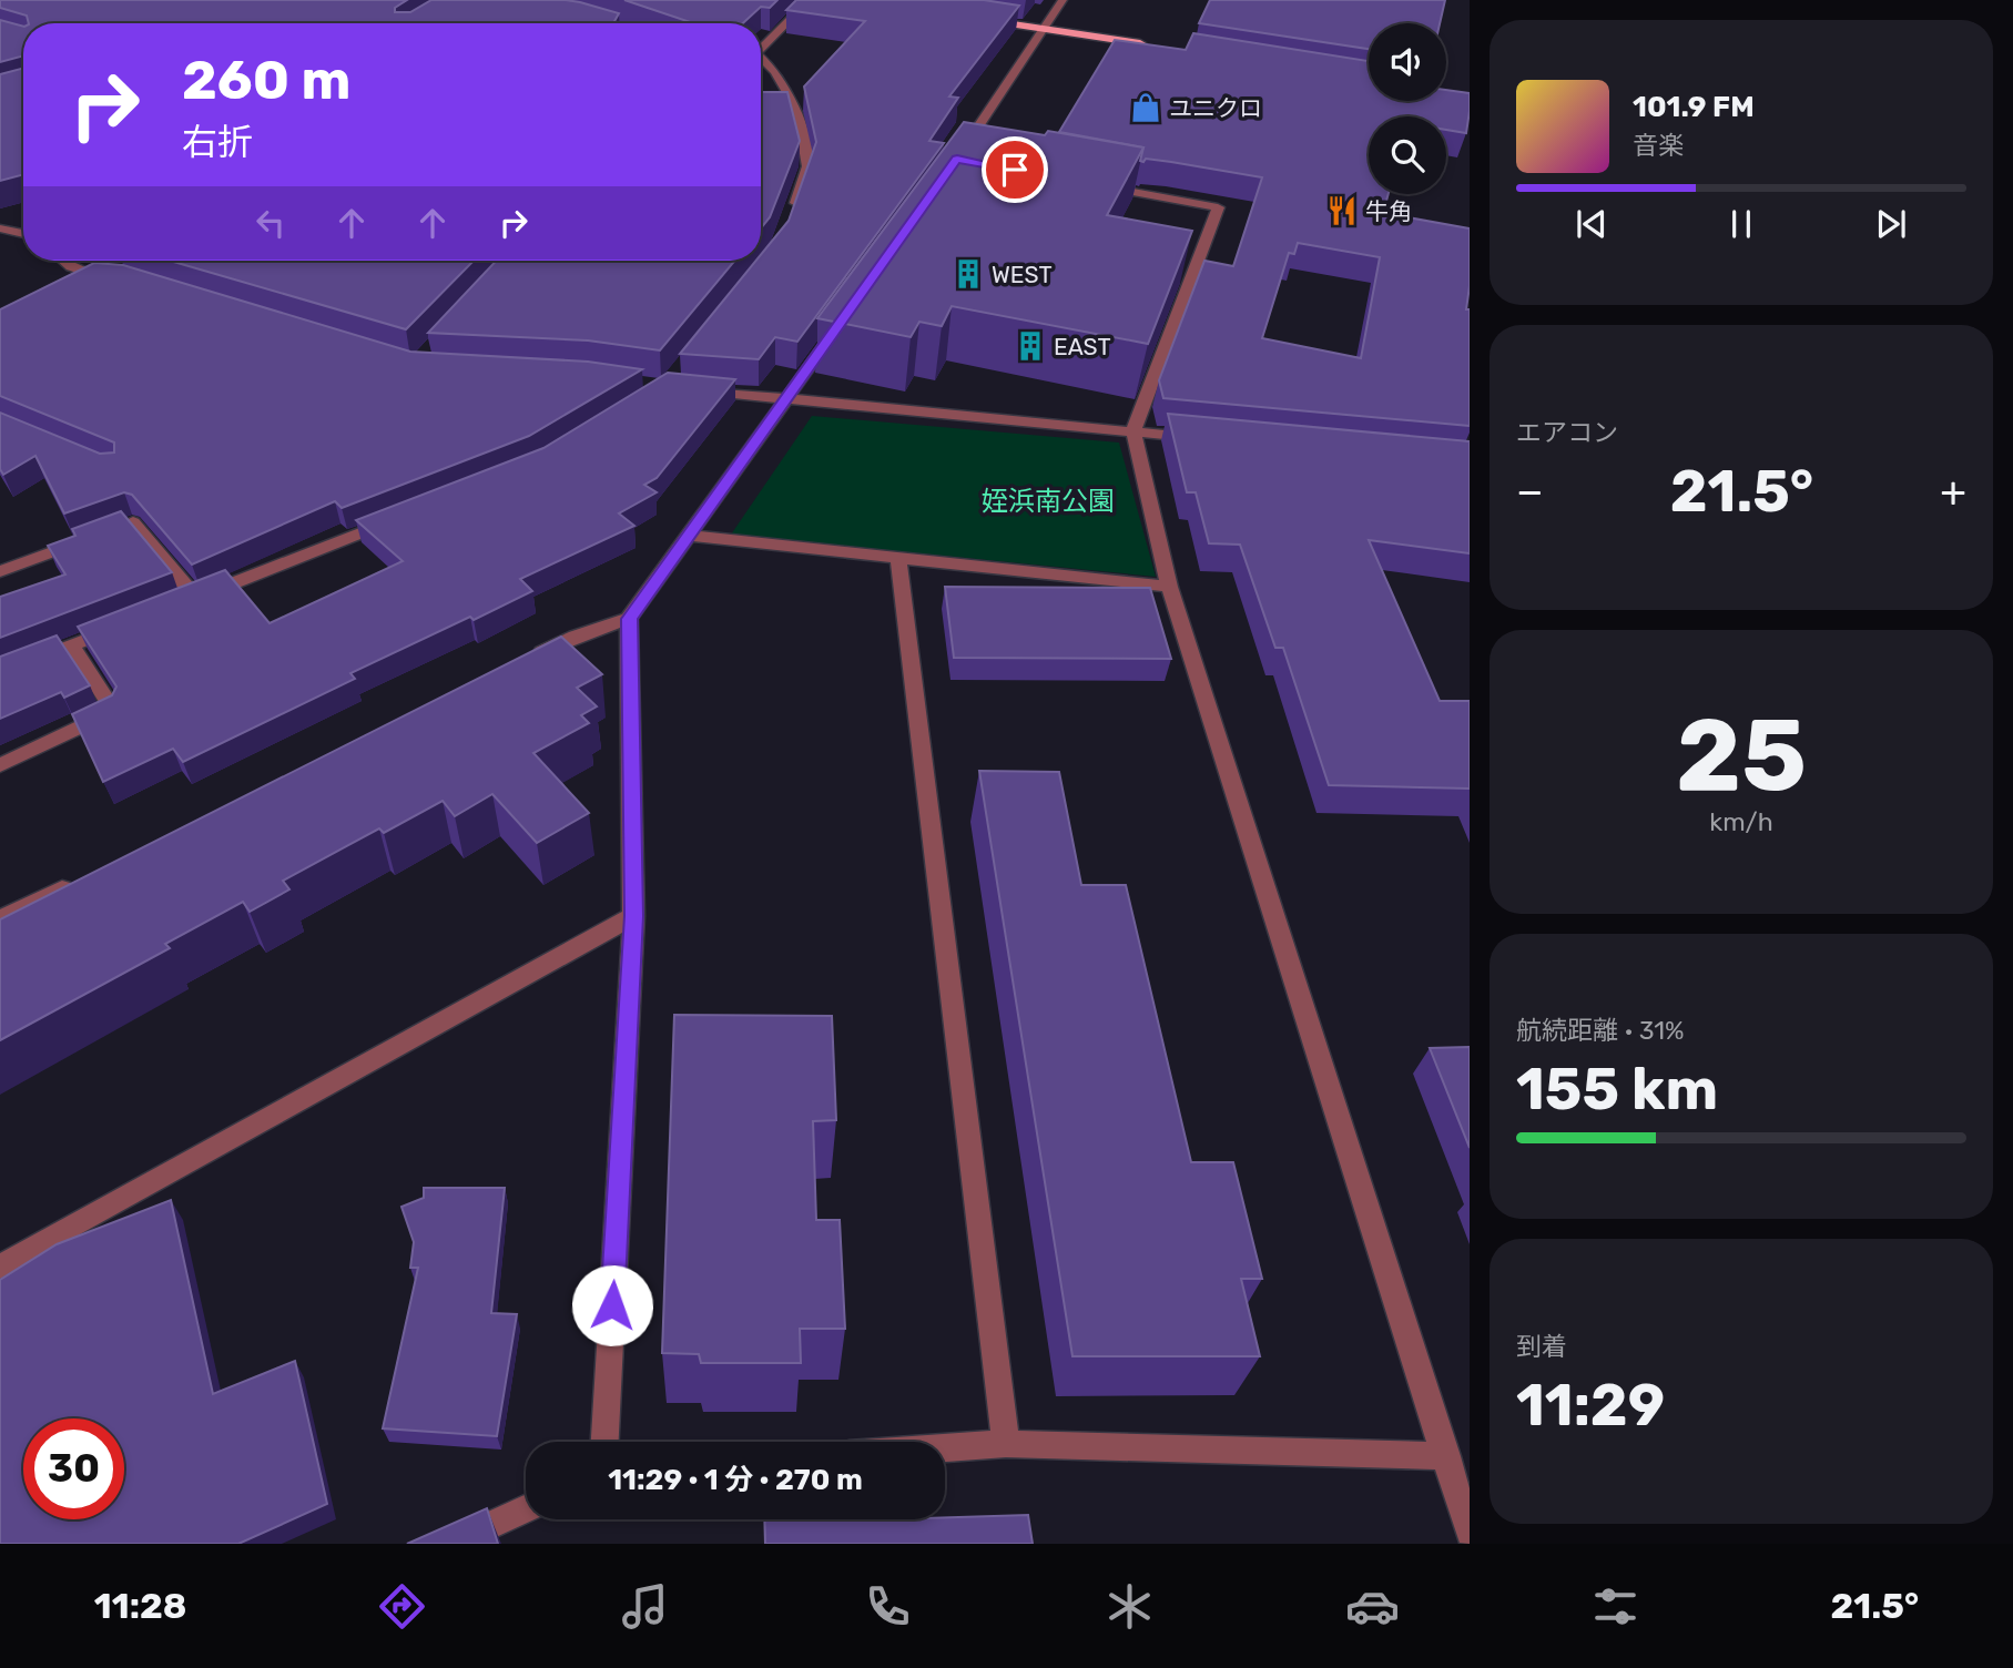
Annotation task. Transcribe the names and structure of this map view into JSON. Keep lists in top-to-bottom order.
{
  "parks": ["姪浜南公園"],
  "places": {
    "shop": ["ユニクロ"],
    "restaurant": ["牛角"],
    "building": ["WEST", "EAST"]
  },
  "page": {
    "turn": ["260 m", "右折"],
    "song": ["101.9 FM", "音楽"],
    "tile": [
      "エアコン",
      ["25", "km/h"],
      ["航続距離 · 31%", "155 km"],
      ["到着", "11:29"]
    ],
    "heat": ["−", "21.5°", "+"],
    "limit": "30",
    "trip": "11:29 · 1 分 · 270 m",
    "tabs": ["11:28", "21.5°"]
  }
}
